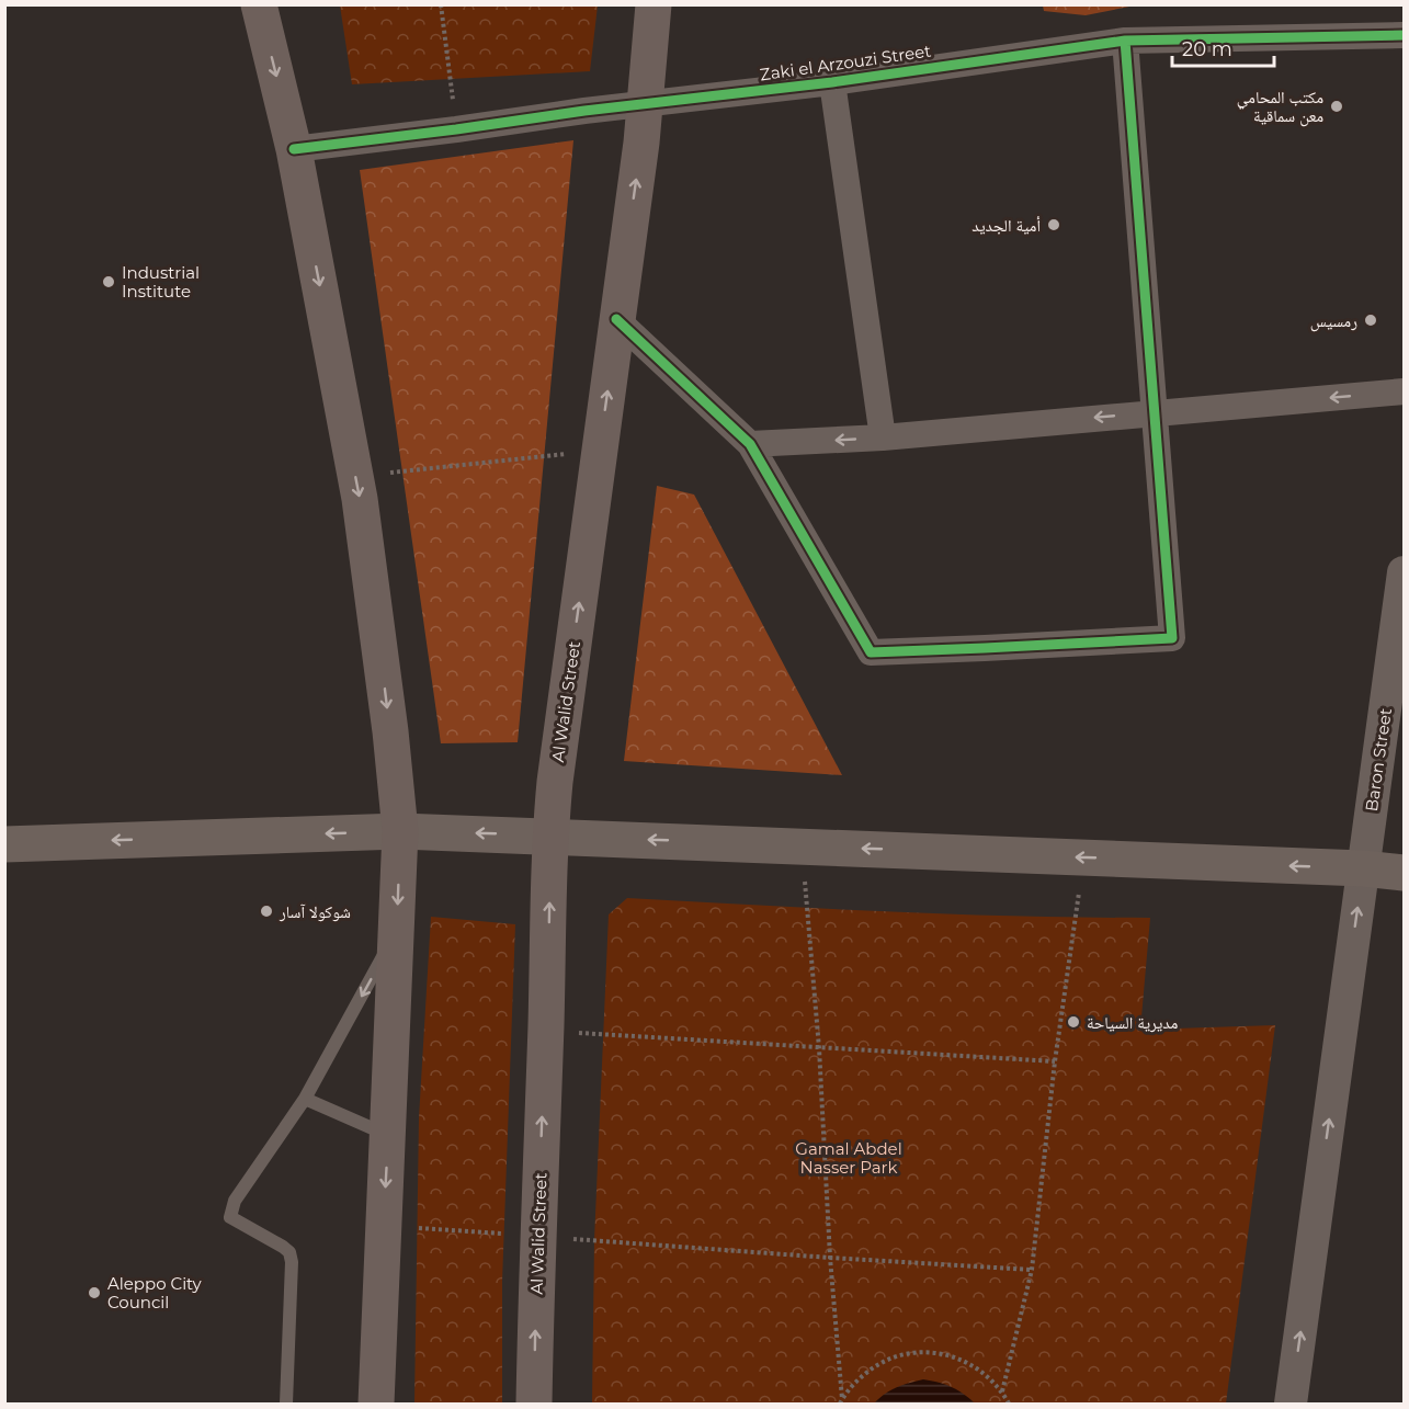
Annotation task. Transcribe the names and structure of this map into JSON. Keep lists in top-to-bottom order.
{
  "streets": {
    "main road": ["Al Walid Street"],
    "street": ["Zaki el Arzouzi Street", "Baron Street"]
  },
  "crossings": [
    ["Zaki el Arzouzi Street", "Al Walid Street"]
  ],
  "one_way": ["Baron Street"],
  "parks": ["Gamal Abdel Nasser Park"],
  "places": [
    "مكتب المحامي معن سماقية",
    "أمية الجديد",
    "Industrial Institute",
    "رمسيس",
    "شوكولا آسار",
    "مديرية السياحة",
    "Aleppo City Council"
  ],
  "scale_bar": "20 m"
}
